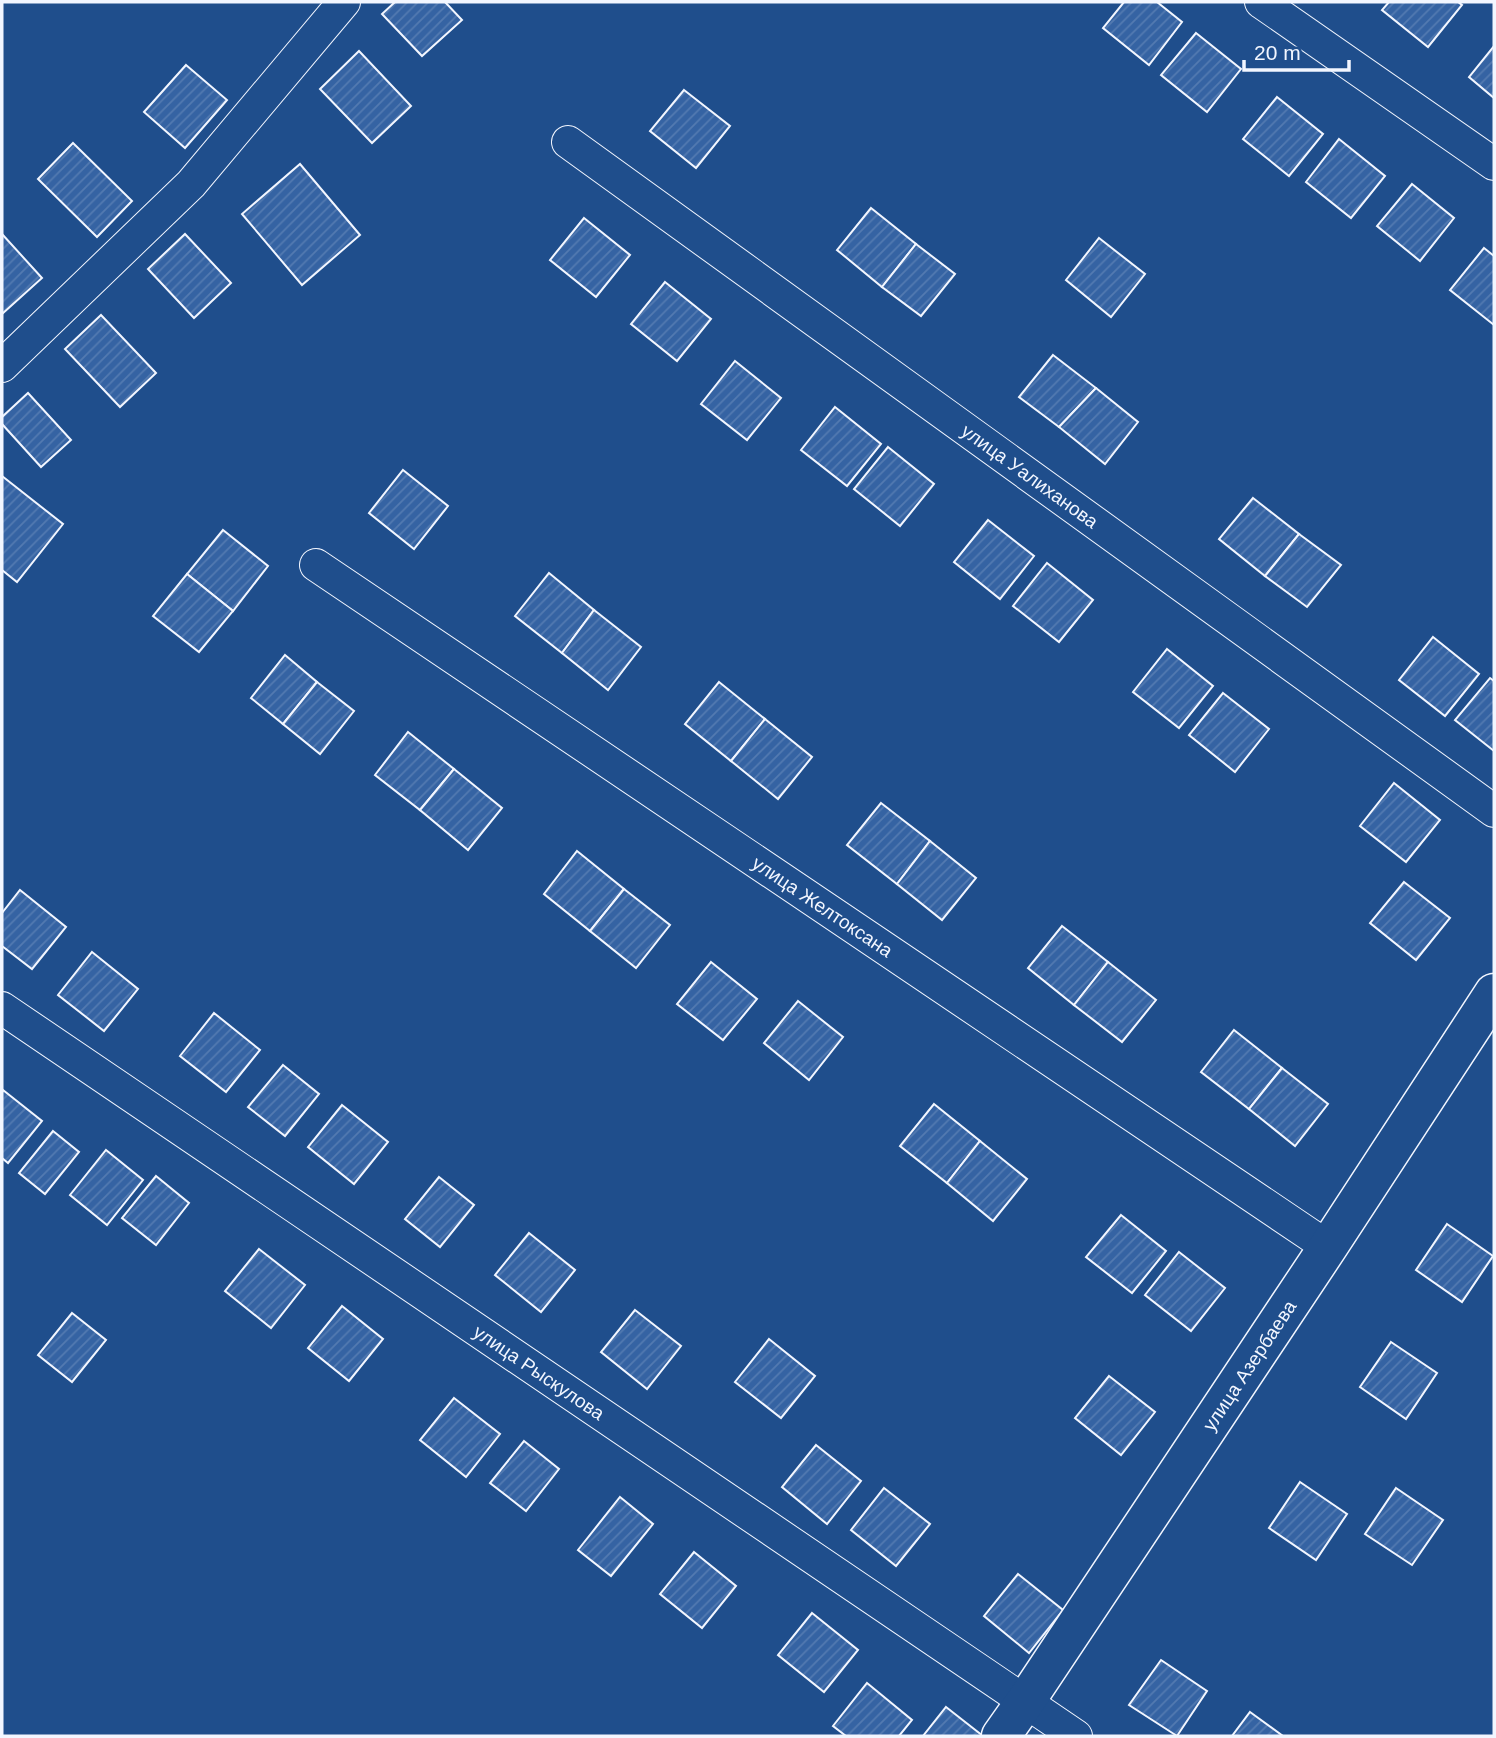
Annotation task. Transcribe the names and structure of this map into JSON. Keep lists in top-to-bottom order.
{
  "streets": {
    "street": [
      "улица Уалиханова",
      "улица Желтоксана",
      "улица Азербаева",
      "улица Рыскулова"
    ]
  },
  "crossings": [
    ["улица Желтоксана", "улица Азербаева"],
    ["улица Азербаева", "улица Рыскулова"]
  ],
  "scale_bar": "20 m"
}
